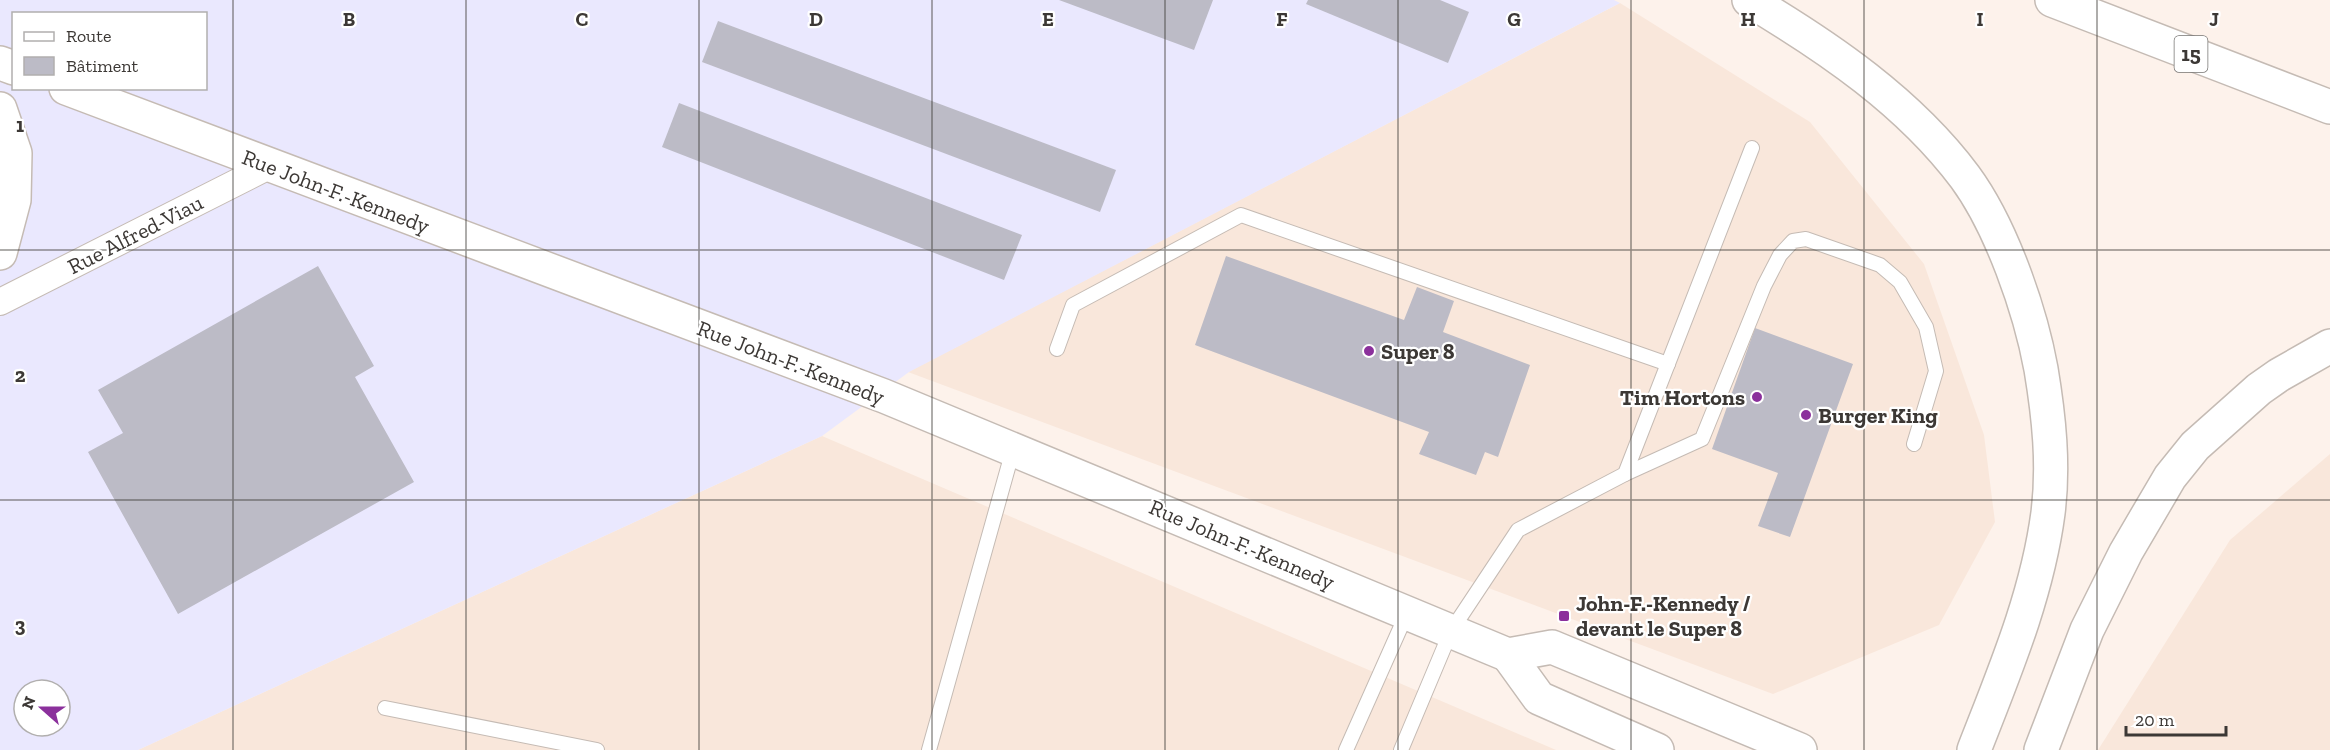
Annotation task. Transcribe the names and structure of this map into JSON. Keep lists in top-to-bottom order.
{
  "streets": {
    "main road": ["15", "Rue John-F.-Kennedy"],
    "street": ["Rue Alfred-Viau"]
  },
  "crossings": [
    ["Rue John-F.-Kennedy", "Rue Alfred-Viau"]
  ],
  "places": {
    "other": ["Super 8", "Tim Hortons", "Burger King"],
    "transit": ["John-F.-Kennedy / devant le Super 8"]
  },
  "legend": ["Route", "Bâtiment"],
  "scale_bar": "20 m",
  "north": "left",
  "grid": {
    "columns": [
      "B",
      "C",
      "D",
      "E",
      "F",
      "G",
      "H",
      "I",
      "J"
    ],
    "rows": ["1", "2", "3"]
  }
}
